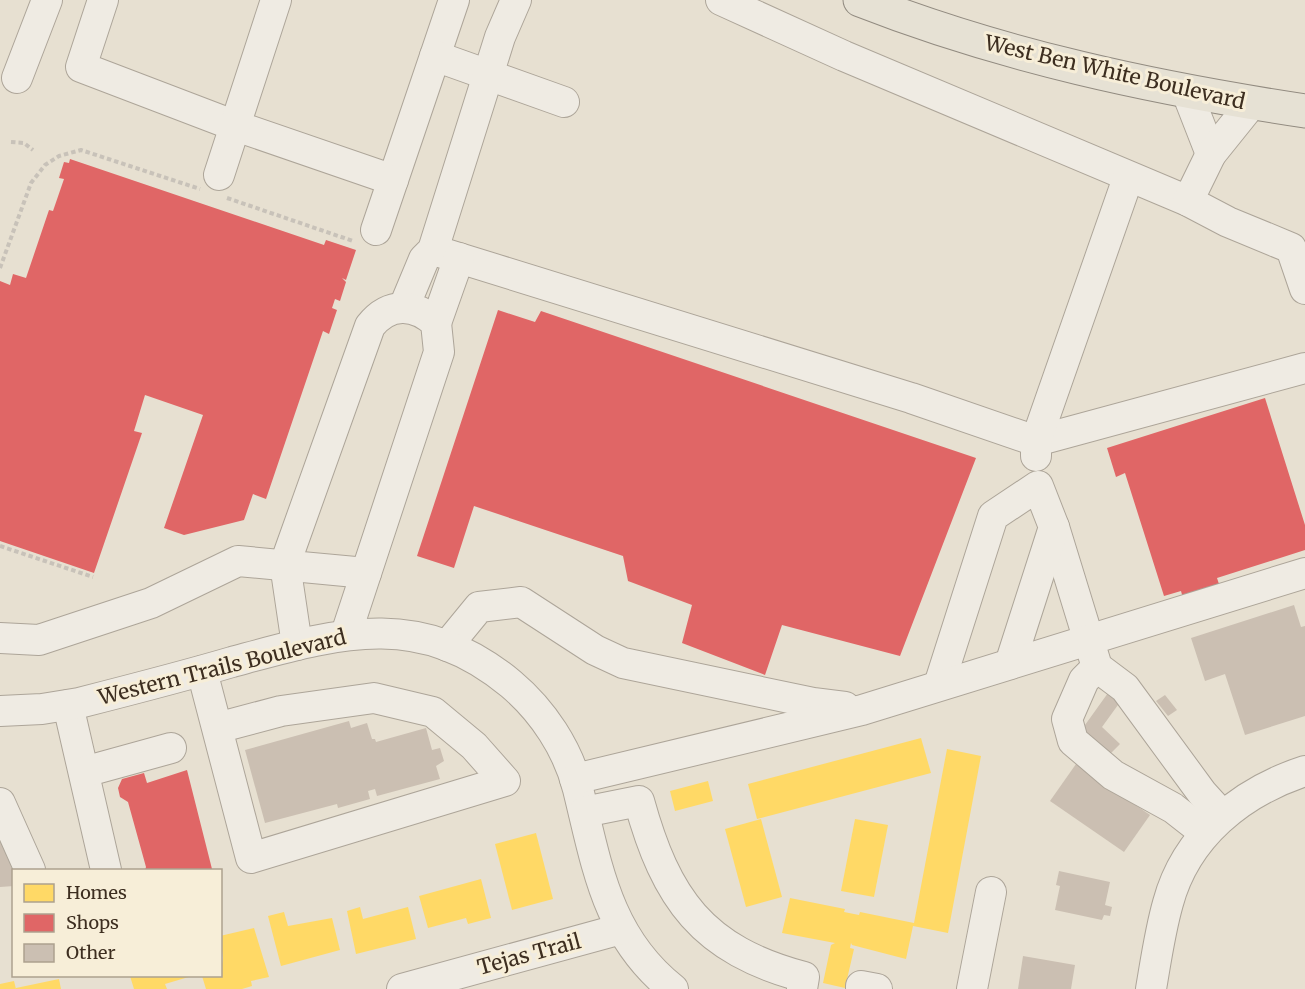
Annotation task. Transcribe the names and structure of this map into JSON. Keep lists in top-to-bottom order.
{
  "streets": {
    "main road": ["West Ben White Boulevard"],
    "street": ["Western Trails Boulevard", "Tejas Trail"]
  },
  "crossings": [
    ["Western Trails Boulevard", "Tejas Trail"]
  ],
  "legend": ["Homes", "Shops", "Other"]
}
